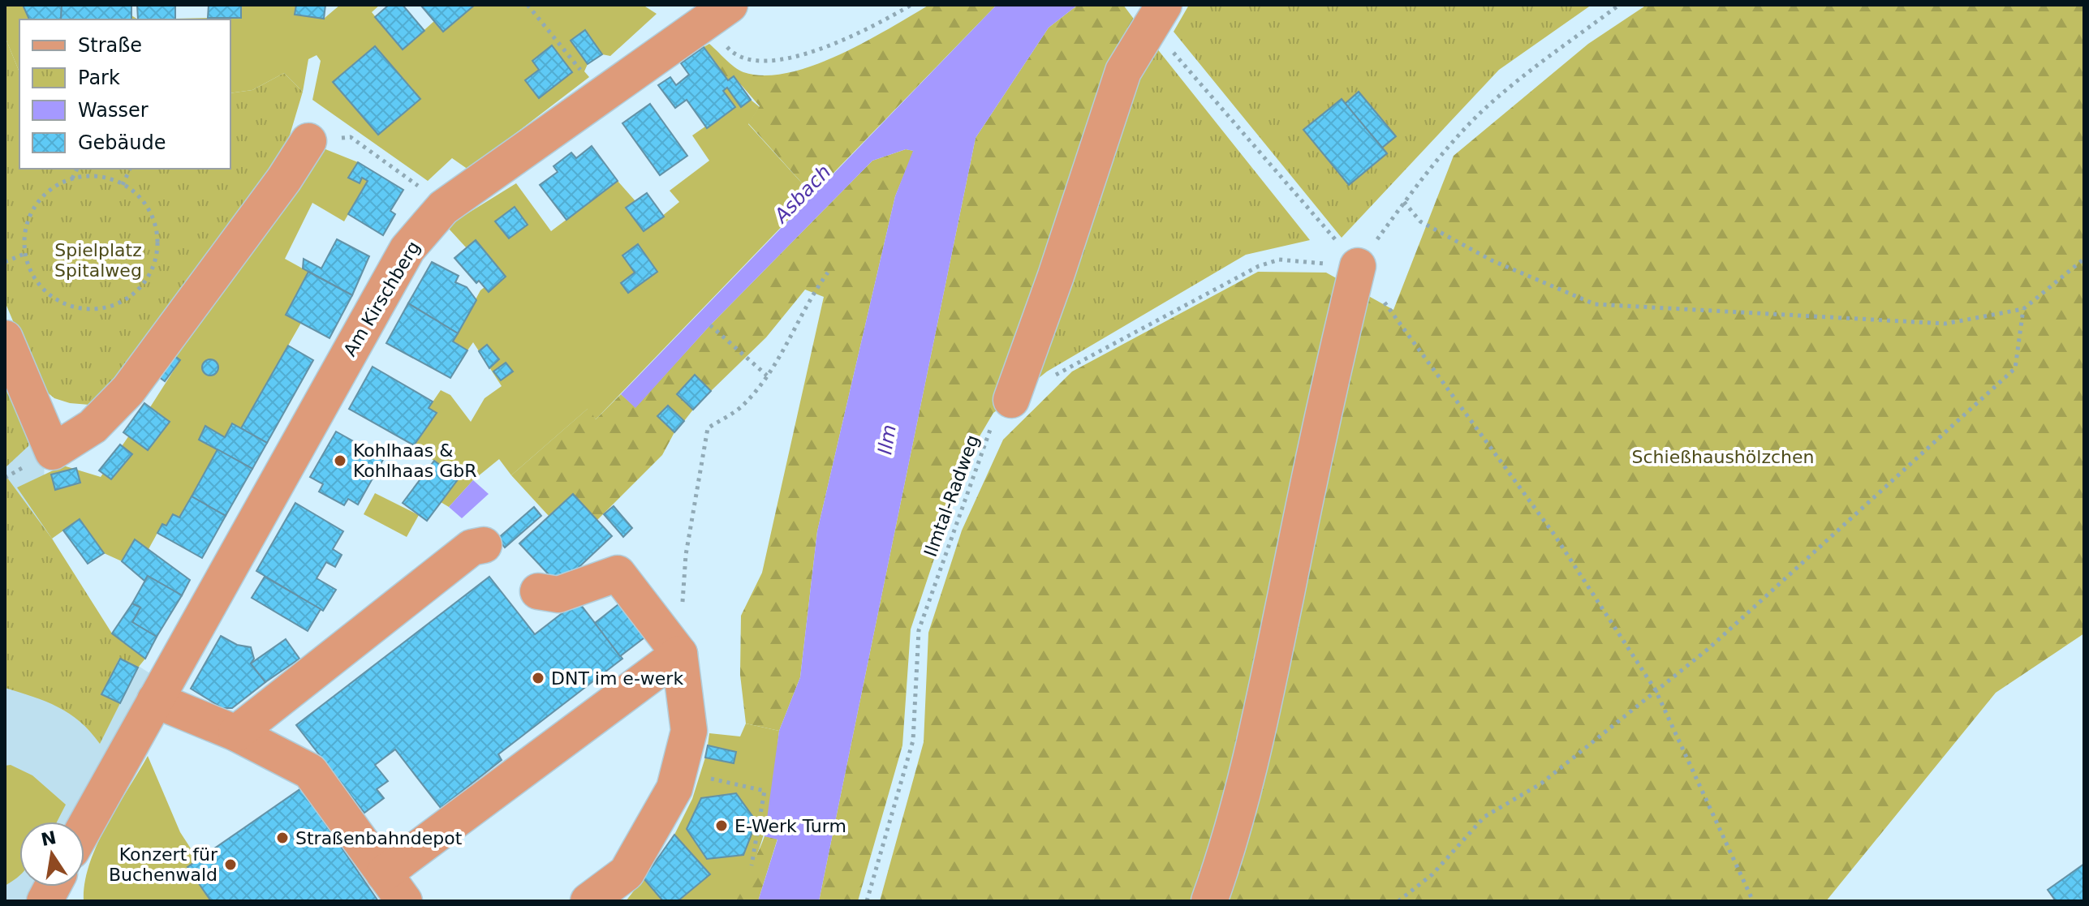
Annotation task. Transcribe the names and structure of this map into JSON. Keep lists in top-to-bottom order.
{
  "streets": {
    "street": ["Am Kirschberg"],
    "path": ["Ilmtal-Radweg"]
  },
  "water": ["Asbach", "Ilm"],
  "parks": ["Spielplatz Spitalweg", "Schießhaushölzchen"],
  "places": [
    "Kohlhaas & Kohlhaas GbR",
    "DNT im e-werk",
    "E-Werk Turm",
    "Straßenbahndepot",
    "Konzert für Buchenwald"
  ],
  "legend": [
    "Straße",
    "Park",
    "Wasser",
    "Gebäude"
  ],
  "north": "top"
}
